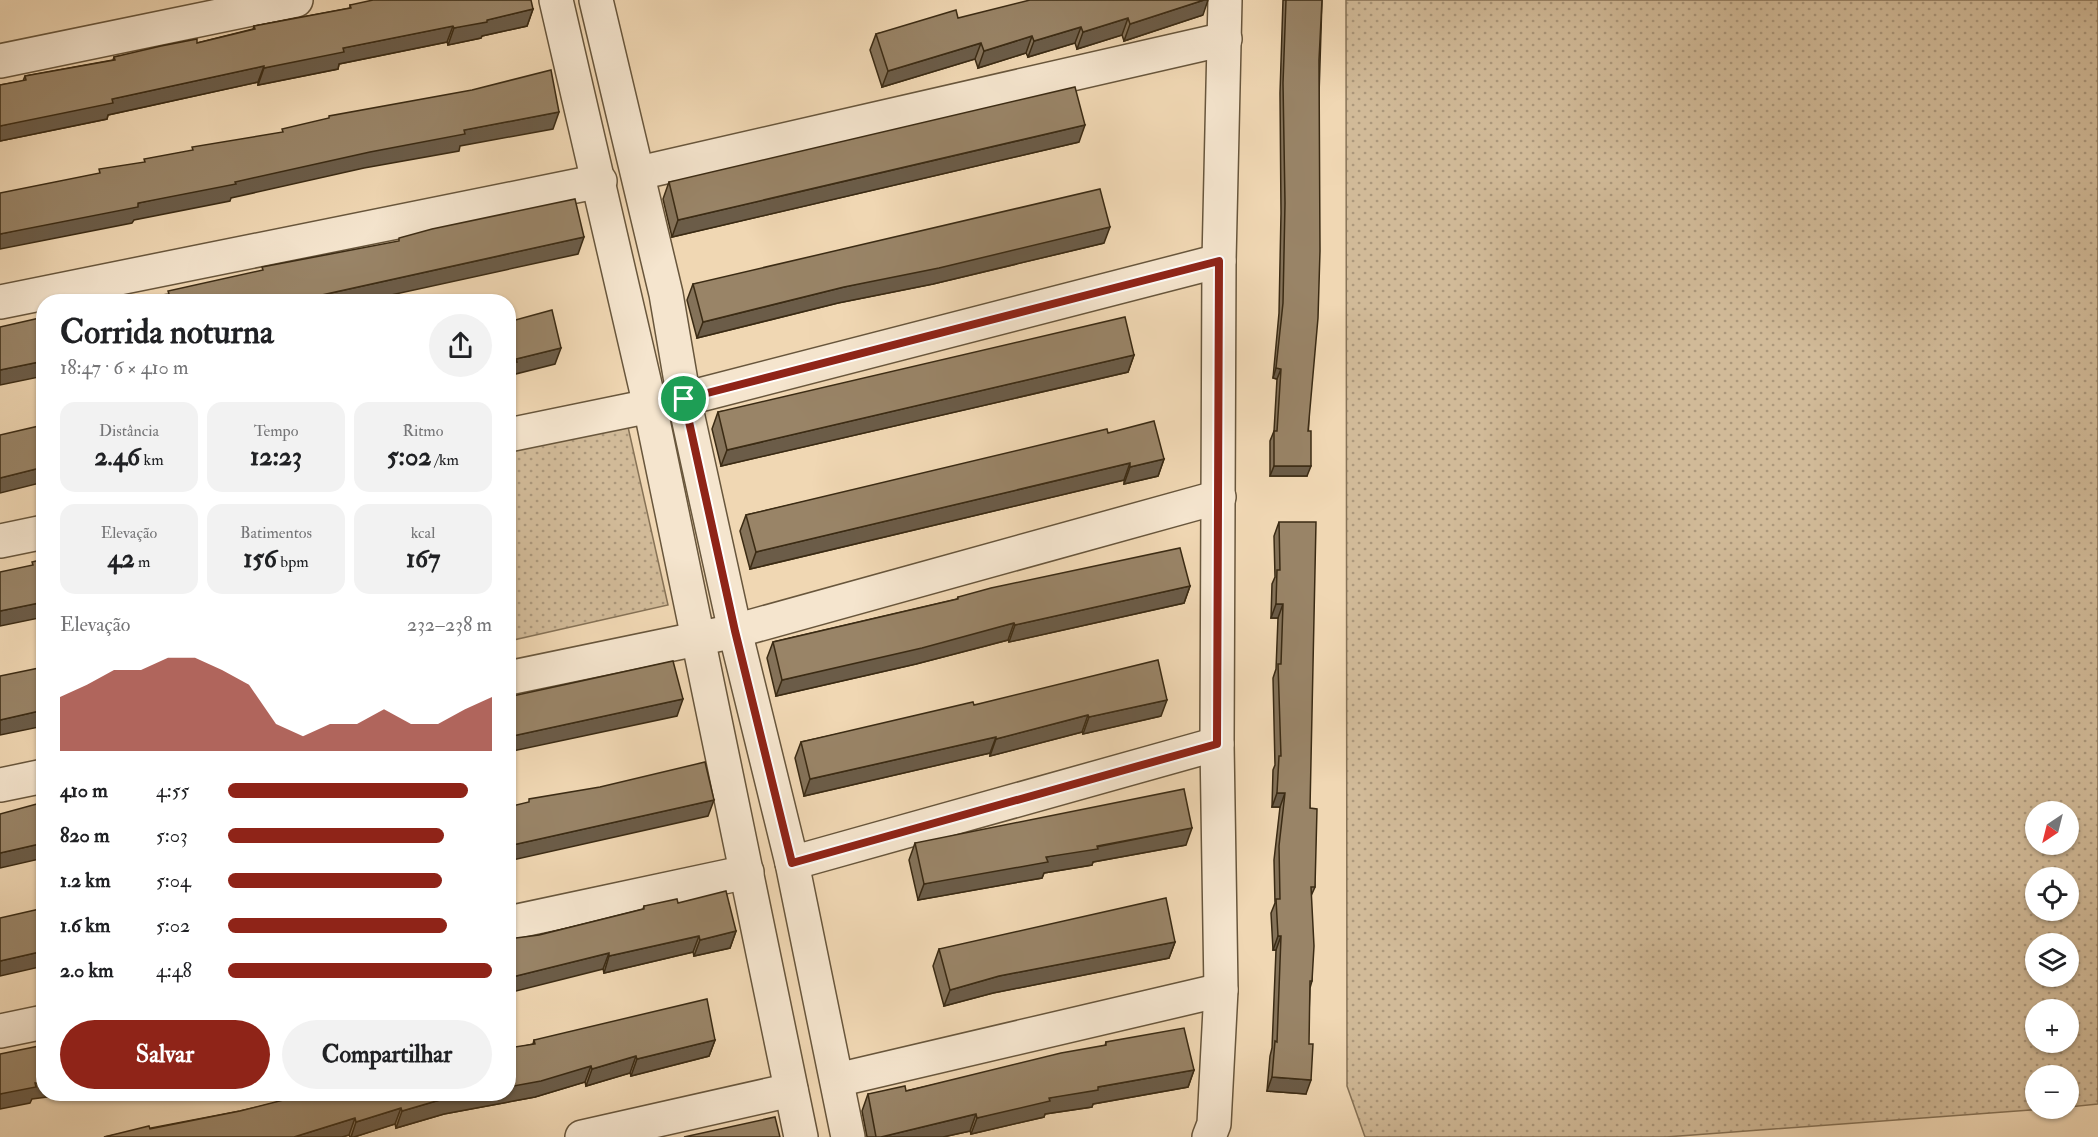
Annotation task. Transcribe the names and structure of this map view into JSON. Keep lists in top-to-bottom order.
{
  "north": "bottom left",
  "page": {
    "heading": ["Corrida noturna", "18:47 · 6 × 410 m"],
    "stats": [
      ["Distância", "2.46 km"],
      ["Tempo", "12:23"],
      ["Ritmo", "5:02 /km"],
      ["Elevação", "42 m"],
      ["Batimentos", "156 bpm"],
      ["kcal", "167"]
    ],
    "chart": ["Elevação", "232–238 m"],
    "list": [
      {
        "name": "410 m",
        "note": "4:55"
      },
      {
        "name": "820 m",
        "note": "5:03"
      },
      {
        "name": "1.2 km",
        "note": "5:04"
      },
      {
        "name": "1.6 km",
        "note": "5:02"
      },
      {
        "name": "2.0 km",
        "note": "4:48"
      }
    ],
    "map_buttons": ["+", "−"],
    "buttons": ["Salvar", "Compartilhar"]
  }
}
